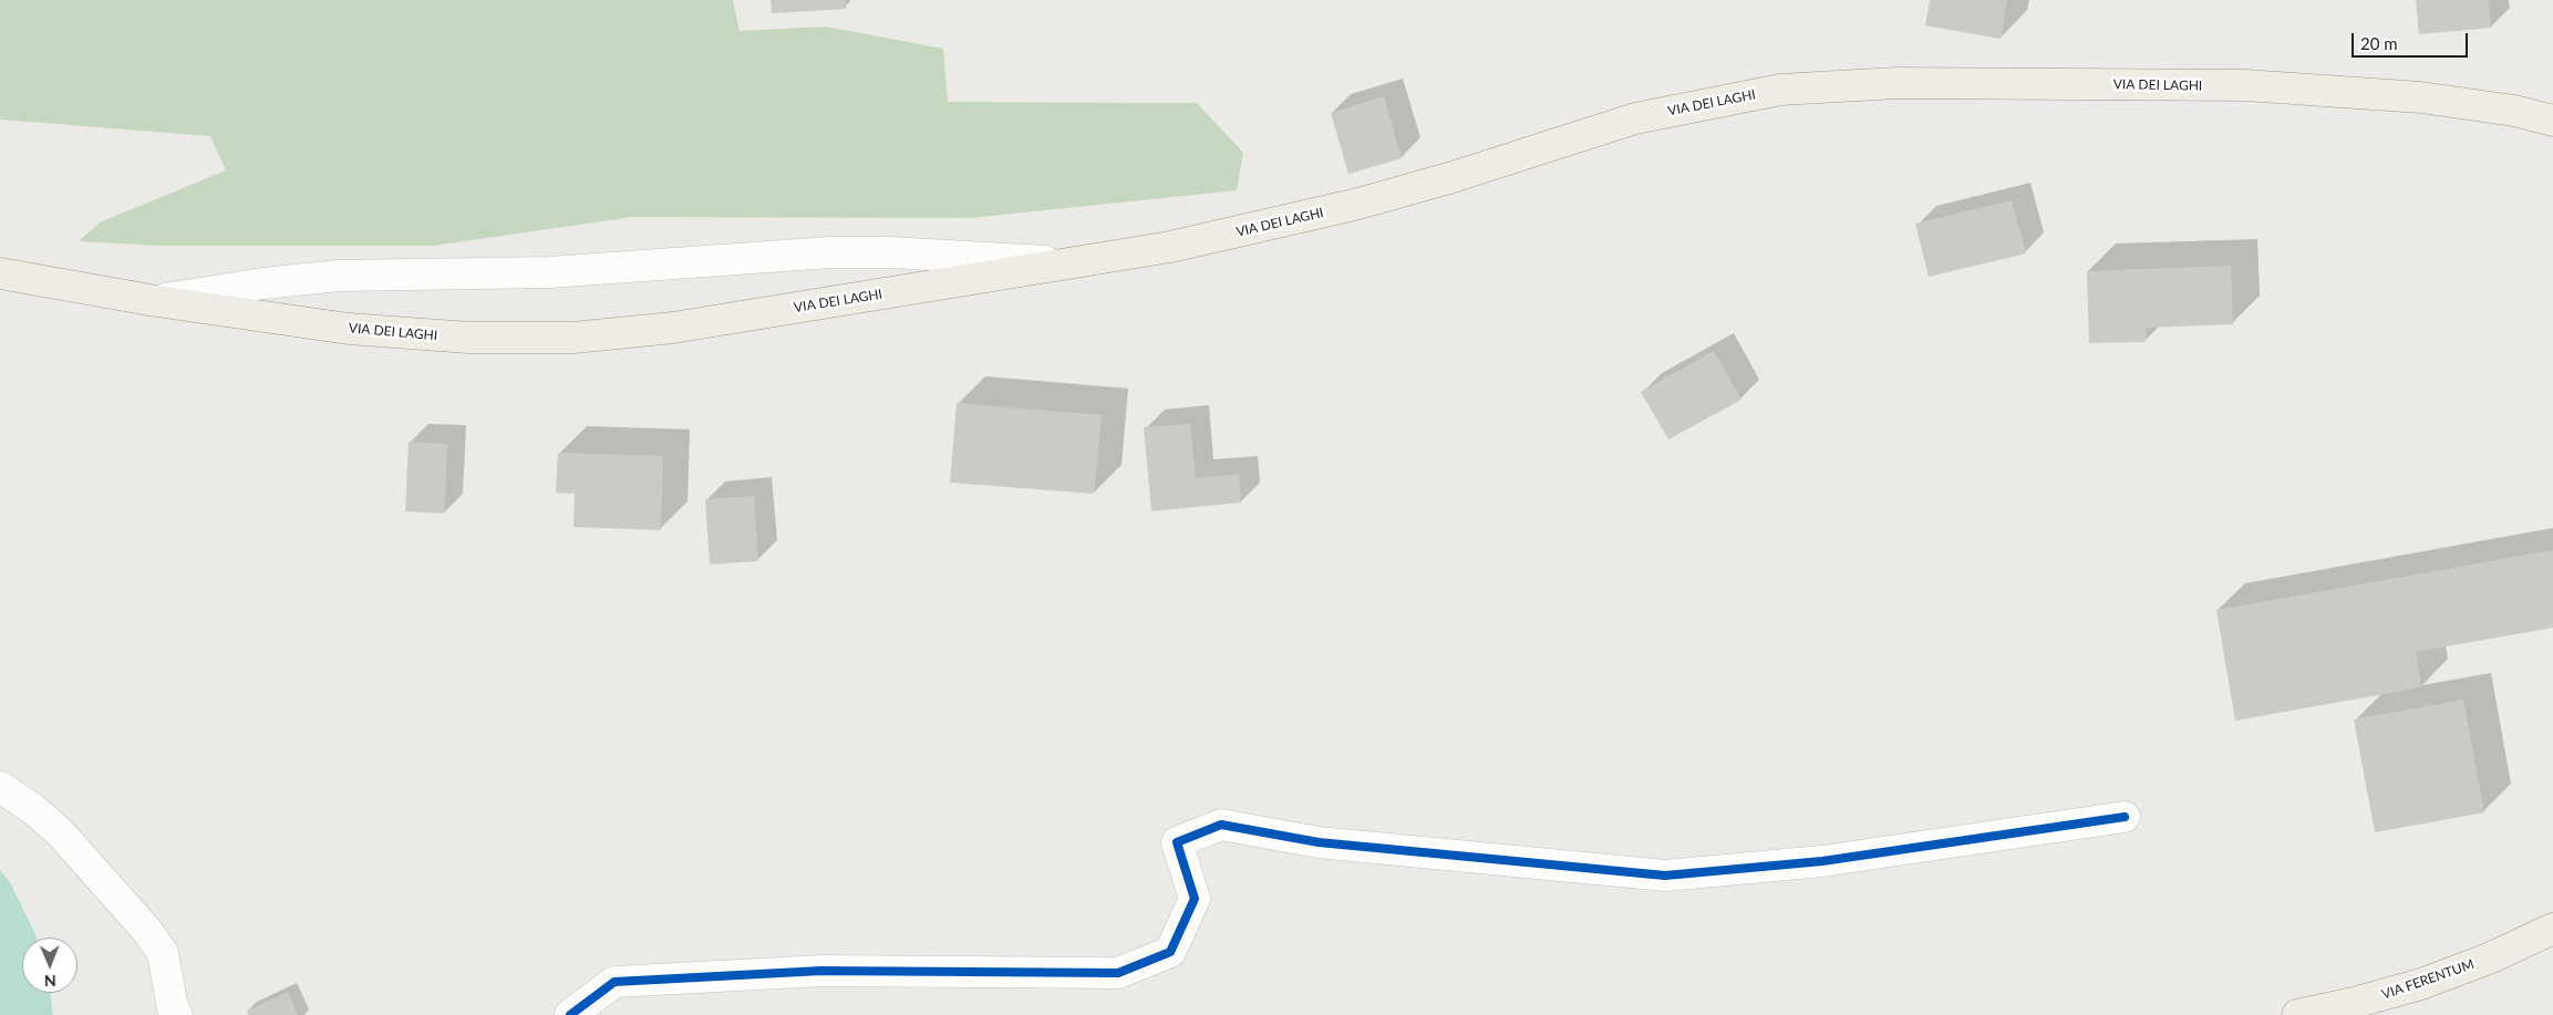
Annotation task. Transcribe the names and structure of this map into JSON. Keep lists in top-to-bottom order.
{
  "streets": {
    "main road": ["VIA DEI LAGHI", "VIA FERENTUM"]
  },
  "scale_bar": "20 m",
  "north": "bottom"
}
